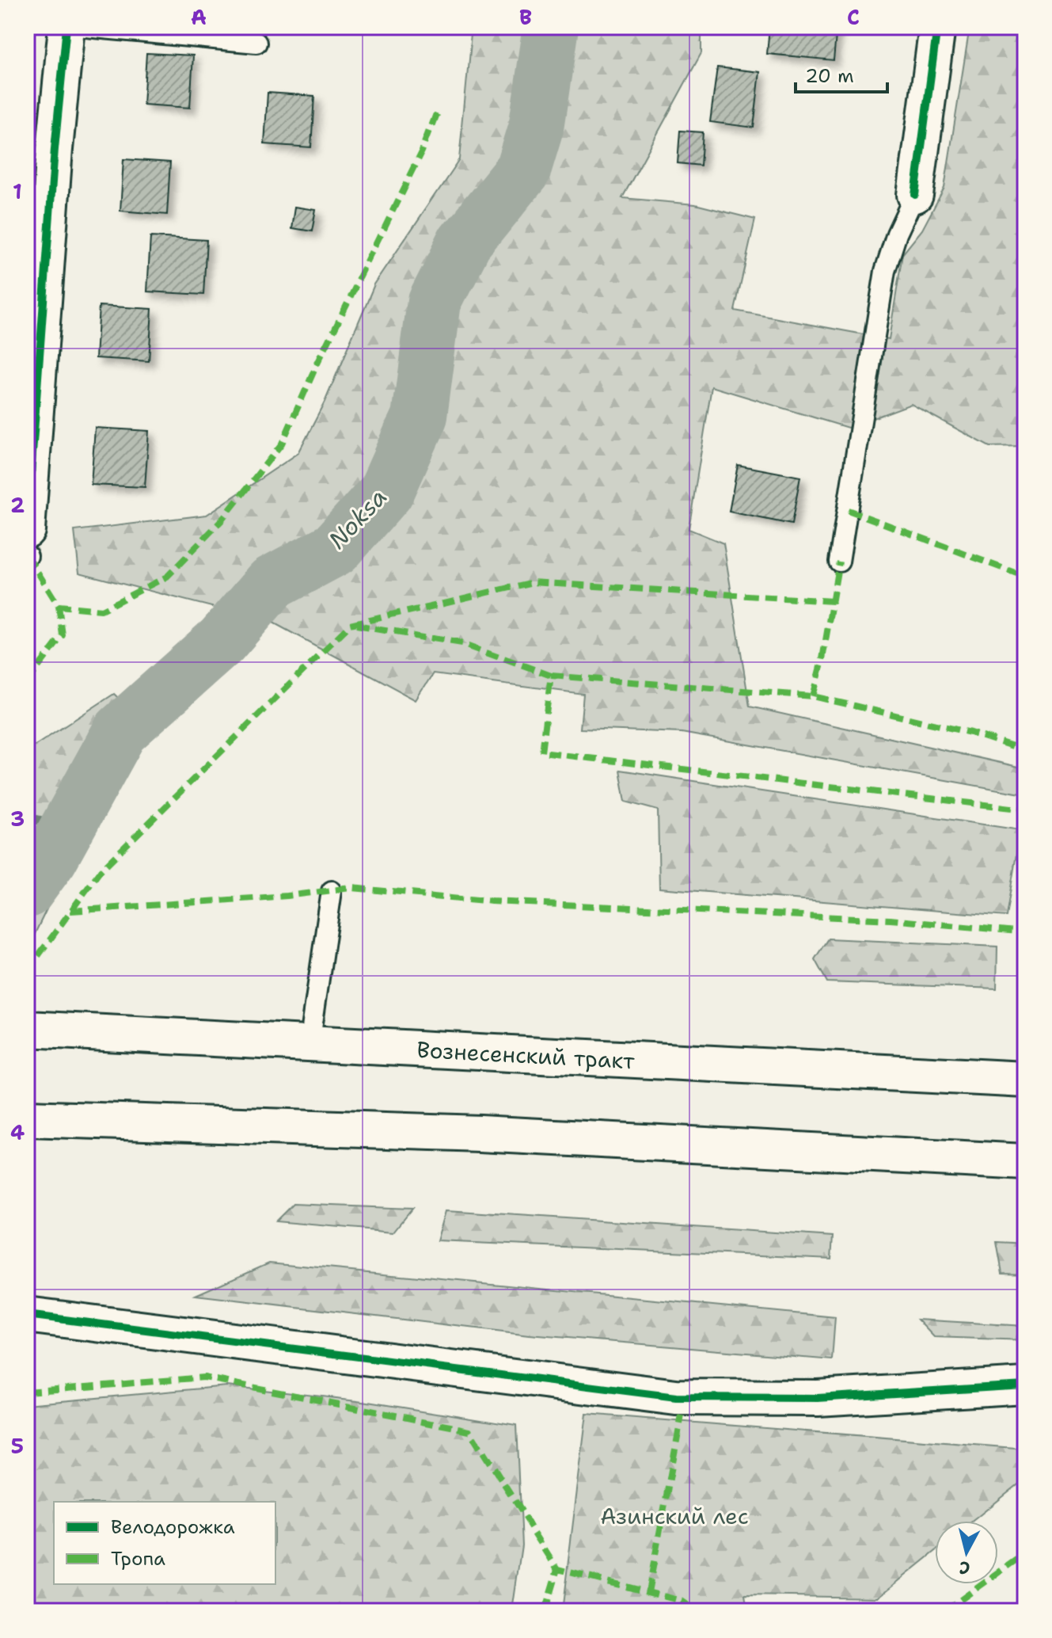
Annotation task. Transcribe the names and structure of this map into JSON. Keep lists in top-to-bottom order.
{
  "streets": {
    "main road": ["Вознесенский тракт"]
  },
  "water": ["Noksa"],
  "parks": ["Азинский лес"],
  "legend": ["Велодорожка", "Тропа"],
  "scale_bar": "20 m",
  "north": "bottom",
  "grid": {
    "columns": ["A", "B", "C"],
    "rows": [
      "1",
      "2",
      "3",
      "4",
      "5"
    ]
  }
}
